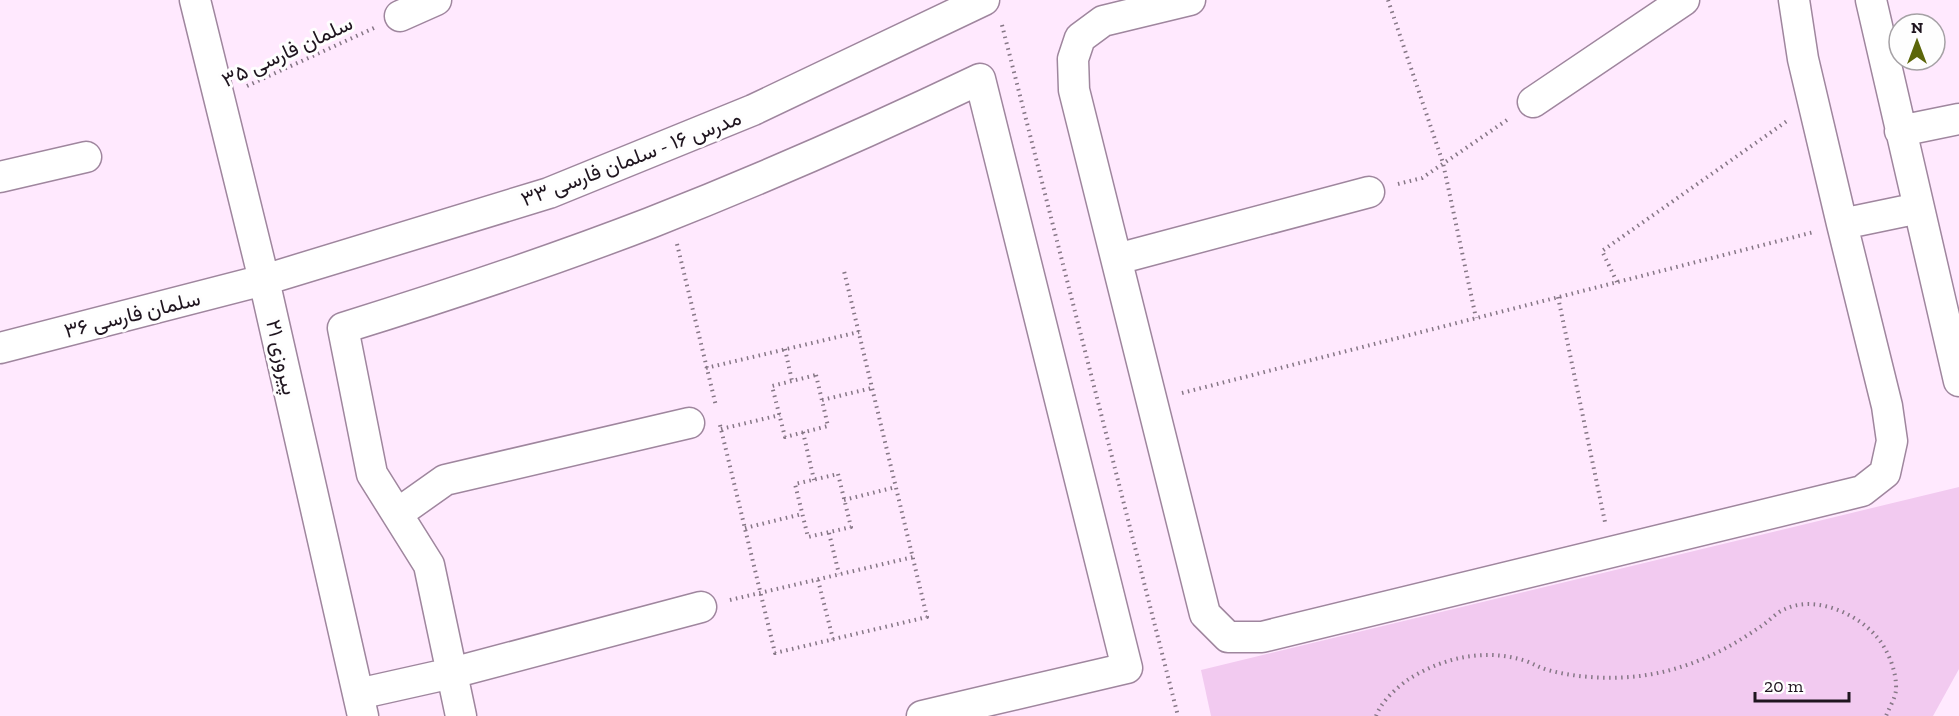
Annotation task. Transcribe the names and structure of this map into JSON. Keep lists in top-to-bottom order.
{
  "streets": {
    "street": ["مدرس ۱۶ - سلمان فارسی ۳۳", "سلمان فارسی ۳۶", "پیروزی ۲۱"],
    "path": ["سلمان فارسی ۳۵"]
  },
  "crossings": [
    ["سلمان فارسی ۳۵", "پیروزی ۲۱"],
    ["مدرس ۱۶ - سلمان فارسی ۳۳", "سلمان فارسی ۳۶"],
    ["مدرس ۱۶ - سلمان فارسی ۳۳", "پیروزی ۲۱"],
    ["سلمان فارسی ۳۶", "پیروزی ۲۱"]
  ],
  "scale_bar": "20 m",
  "north": "top"
}
